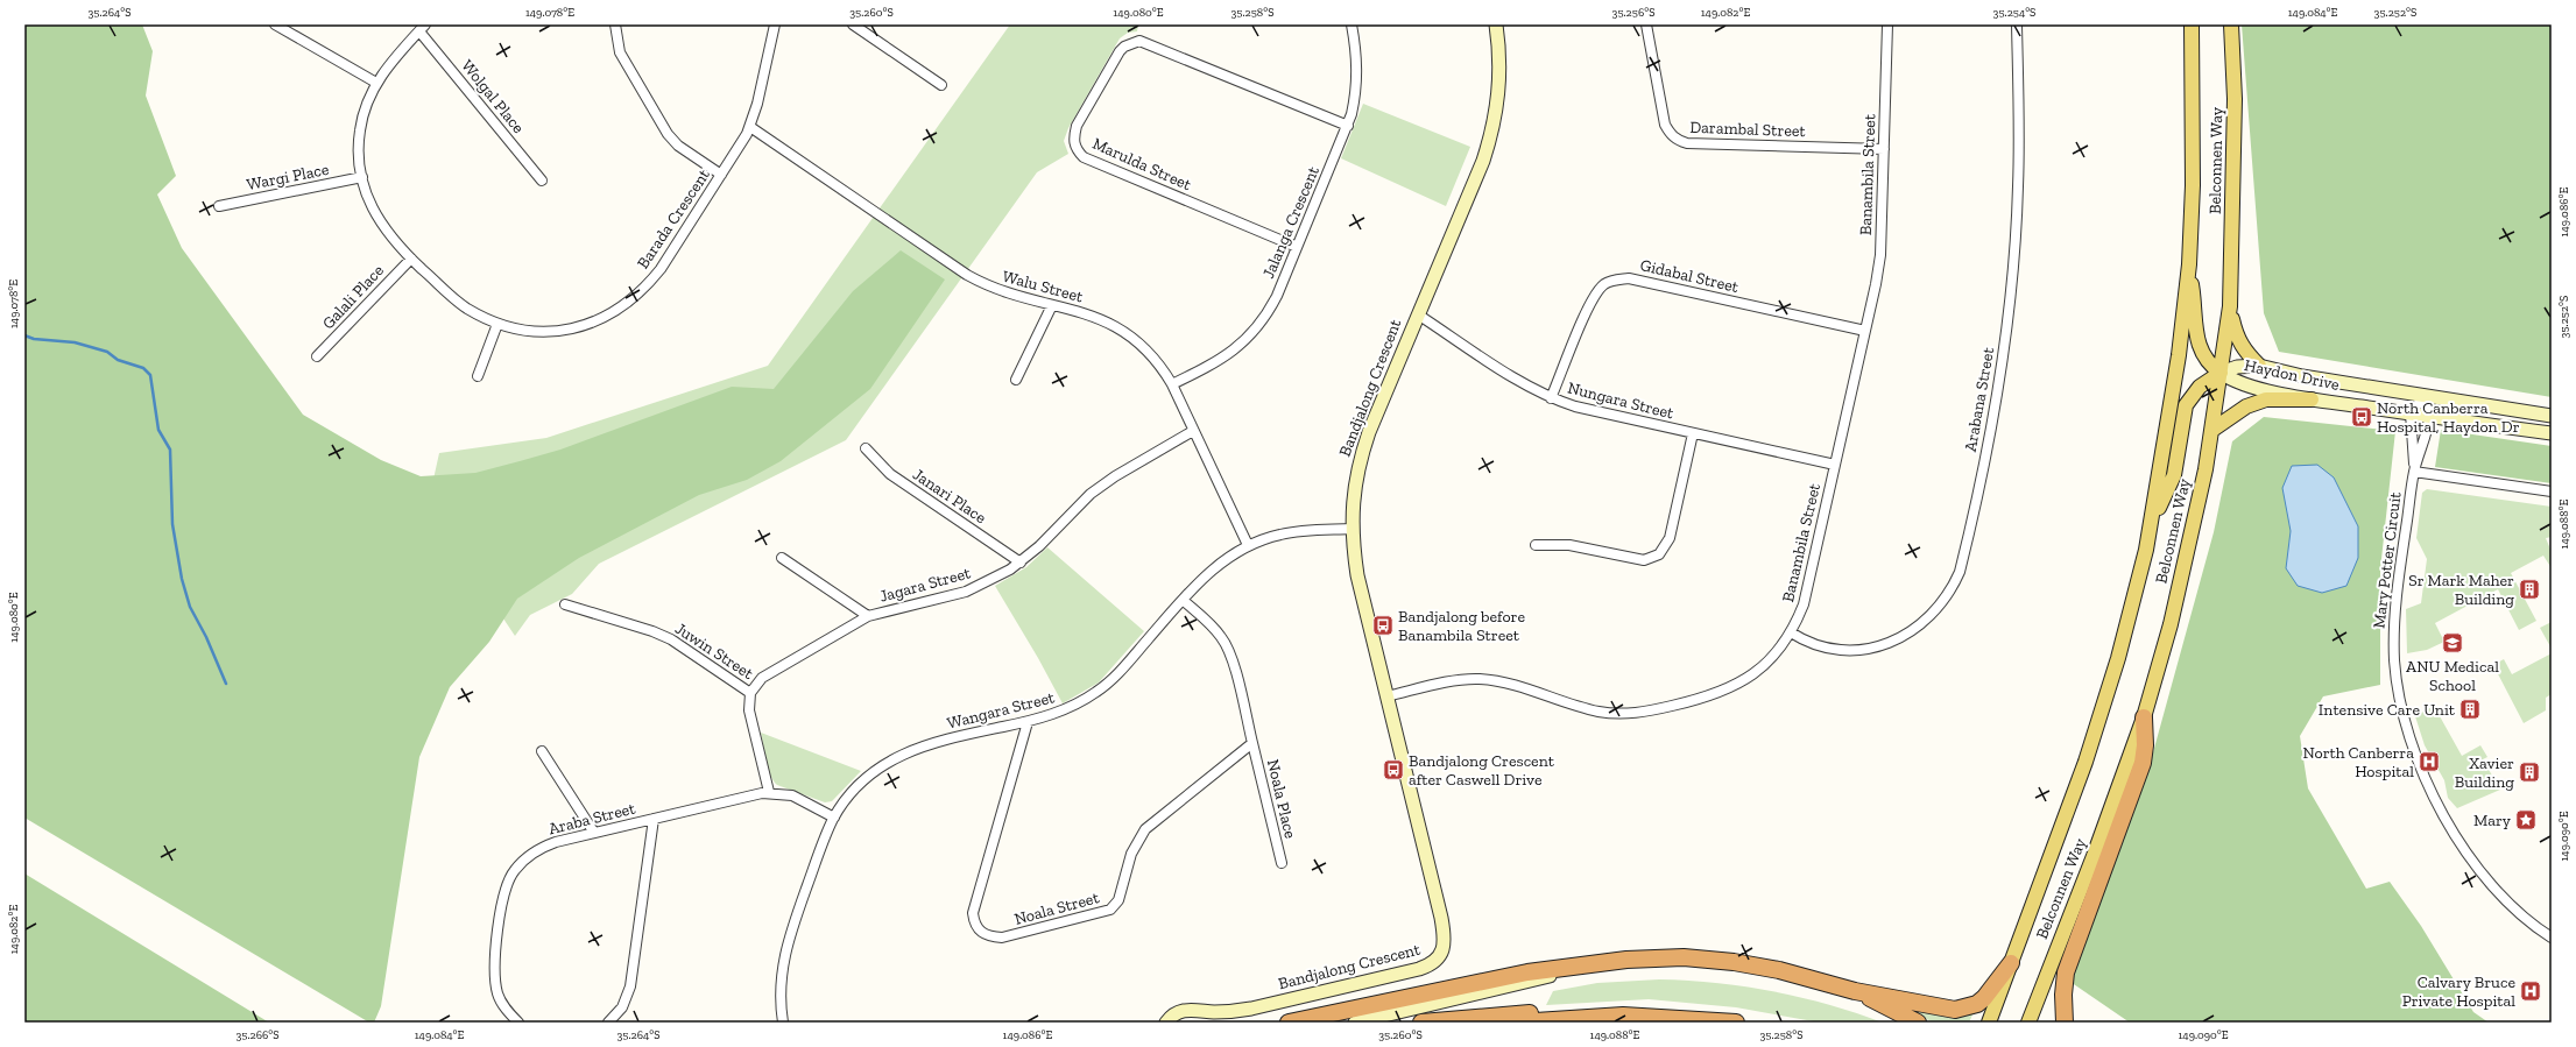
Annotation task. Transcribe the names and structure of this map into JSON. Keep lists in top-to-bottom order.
{
  "streets": {
    "main road": ["Belconnen Way"],
    "street": [
      "Wolgal Place",
      "Darambal Street",
      "Marulda Street",
      "Banambila Street",
      "Wargi Place",
      "Barada Crescent",
      "Jalanga Crescent",
      "Gidabal Street",
      "Walu Street",
      "Galali Place",
      "Haydon Drive",
      "Bandjalong Crescent",
      "Arabana Street",
      "Nungara Street",
      "Janari Place",
      "Mary Potter Circuit",
      "Jagara Street",
      "Juwin Street",
      "Wangara Street",
      "Noala Place",
      "Araba Street",
      "Noala Street"
    ]
  },
  "crossings": [
    ["Wolgal Place", "Barada Crescent"],
    ["Darambal Street", "Banambila Street"],
    ["Belconnen Way", "Haydon Drive"],
    ["Marulda Street", "Jalanga Crescent"],
    ["Banambila Street", "Gidabal Street"],
    ["Banambila Street", "Bandjalong Crescent"],
    ["Banambila Street", "Arabana Street"],
    ["Banambila Street", "Nungara Street"],
    ["Wargi Place", "Barada Crescent"],
    ["Barada Crescent", "Walu Street"],
    ["Barada Crescent", "Galali Place"],
    ["Jalanga Crescent", "Walu Street"],
    ["Gidabal Street", "Nungara Street"],
    ["Walu Street", "Jagara Street"],
    ["Walu Street", "Wangara Street"],
    ["Haydon Drive", "Mary Potter Circuit"],
    ["Bandjalong Crescent", "Nungara Street"],
    ["Bandjalong Crescent", "Wangara Street"],
    ["Janari Place", "Jagara Street"],
    ["Jagara Street", "Juwin Street"],
    ["Juwin Street", "Araba Street"],
    ["Wangara Street", "Araba Street"],
    ["Wangara Street", "Noala Street"],
    ["Noala Place", "Noala Street"]
  ],
  "places": {
    "bus stop": ["North Canberra Hospital, Haydon Dr", "Bandjalong before Banambila Street", "Bandjalong Crescent after Caswell Drive"],
    "building": ["Sr Mark Maher Building", "Intensive Care Unit", "Xavier Building"],
    "school or university": ["ANU Medical School"],
    "hospital": ["North Canberra Hospital", "Calvary Bruce Private Hospital"],
    "place": ["Mary"]
  },
  "coordinates": [
    "35.264°S",
    "149.078°E",
    "35.260°S",
    "149.080°E",
    "35.258°S",
    "35.256°S",
    "149.082°E",
    "35.254°S",
    "149.084°E",
    "35.252°S",
    "149.086°E",
    "149.088°E",
    "149.090°E",
    "35.266°S"
  ]
}
